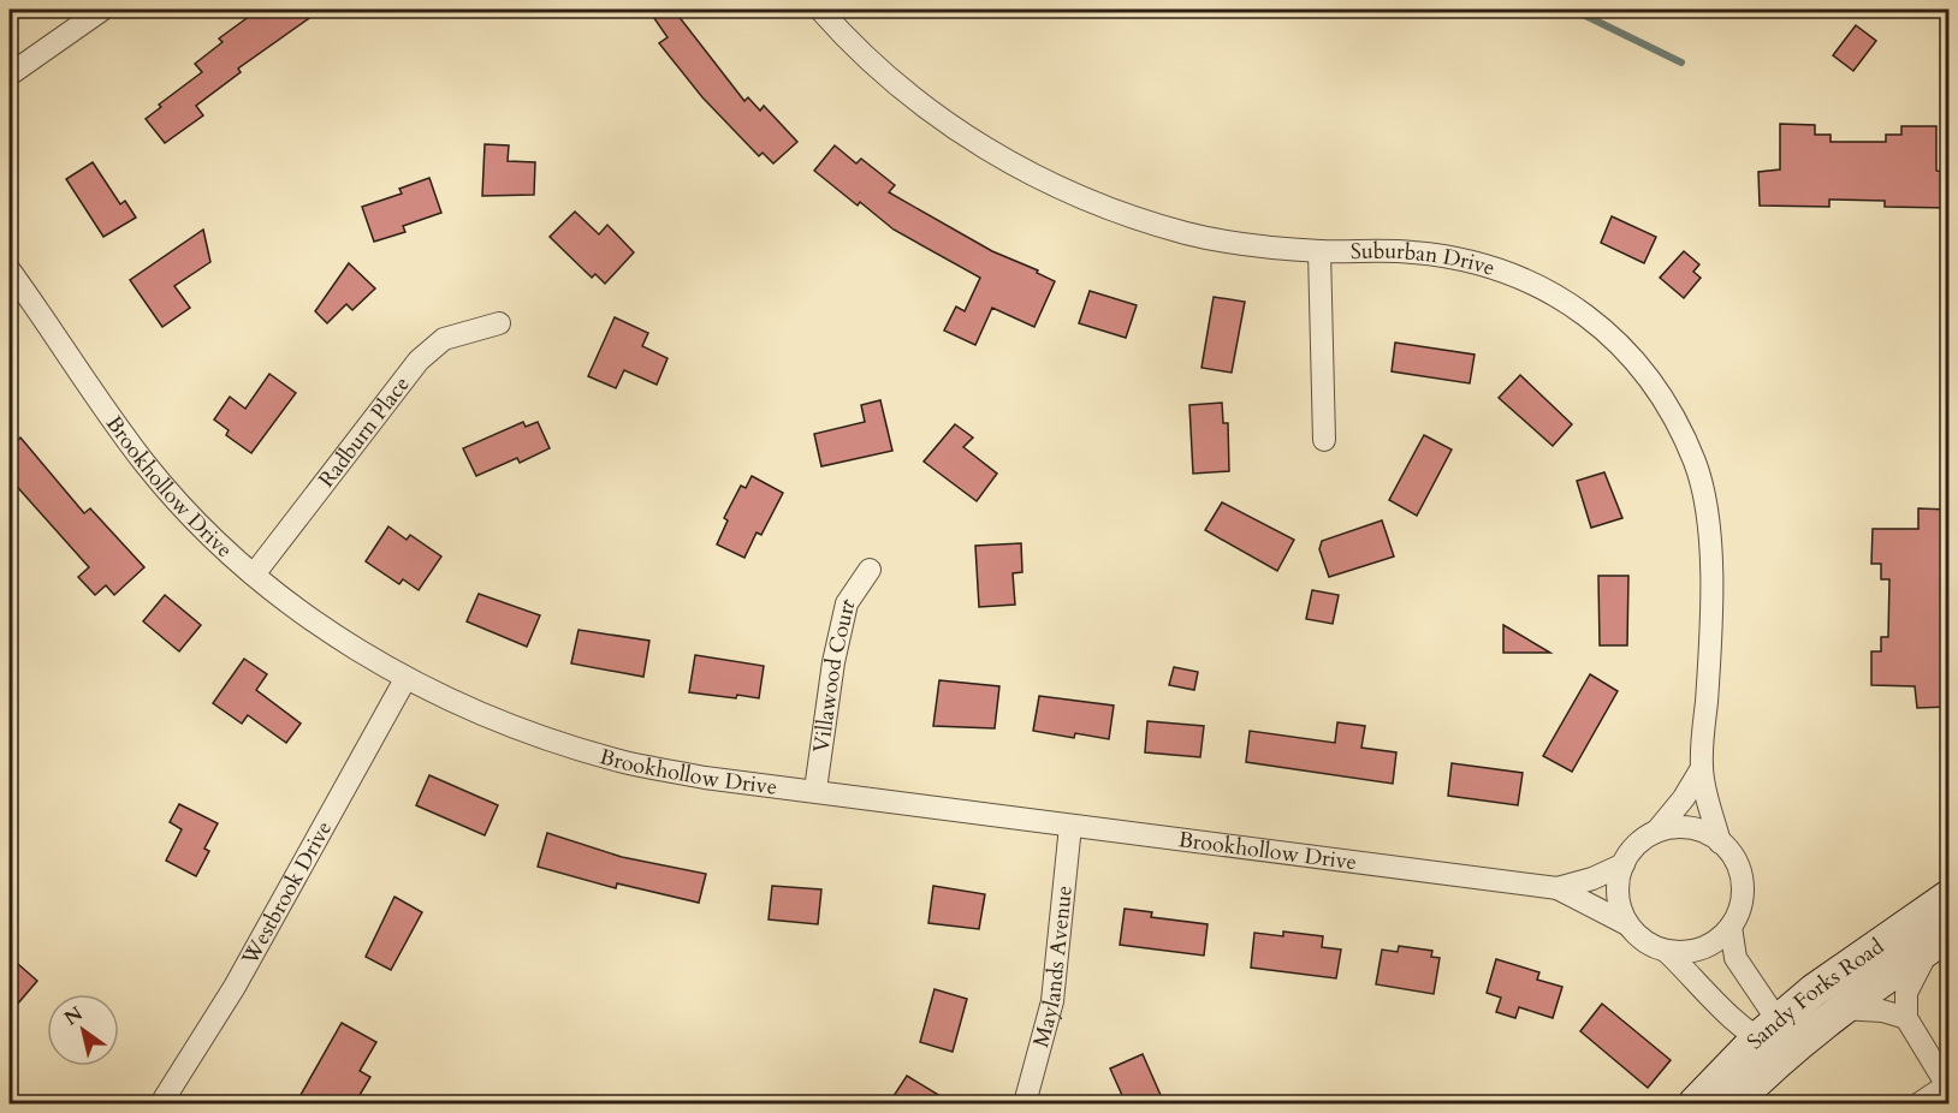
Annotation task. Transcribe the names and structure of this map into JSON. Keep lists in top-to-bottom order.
{
  "streets": {
    "street": [
      "Suburban Drive",
      "Radburn Place",
      "Brookhollow Drive",
      "Villawood Court",
      "Westbrook Drive",
      "Maylands Avenue",
      "Sandy Forks Road"
    ]
  },
  "crossings": [
    ["Suburban Drive", "Brookhollow Drive"],
    ["Radburn Place", "Brookhollow Drive"],
    ["Brookhollow Drive", "Villawood Court"],
    ["Brookhollow Drive", "Westbrook Drive"],
    ["Brookhollow Drive", "Maylands Avenue"],
    ["Brookhollow Drive", "Sandy Forks Road"]
  ],
  "north": "top left"
}
